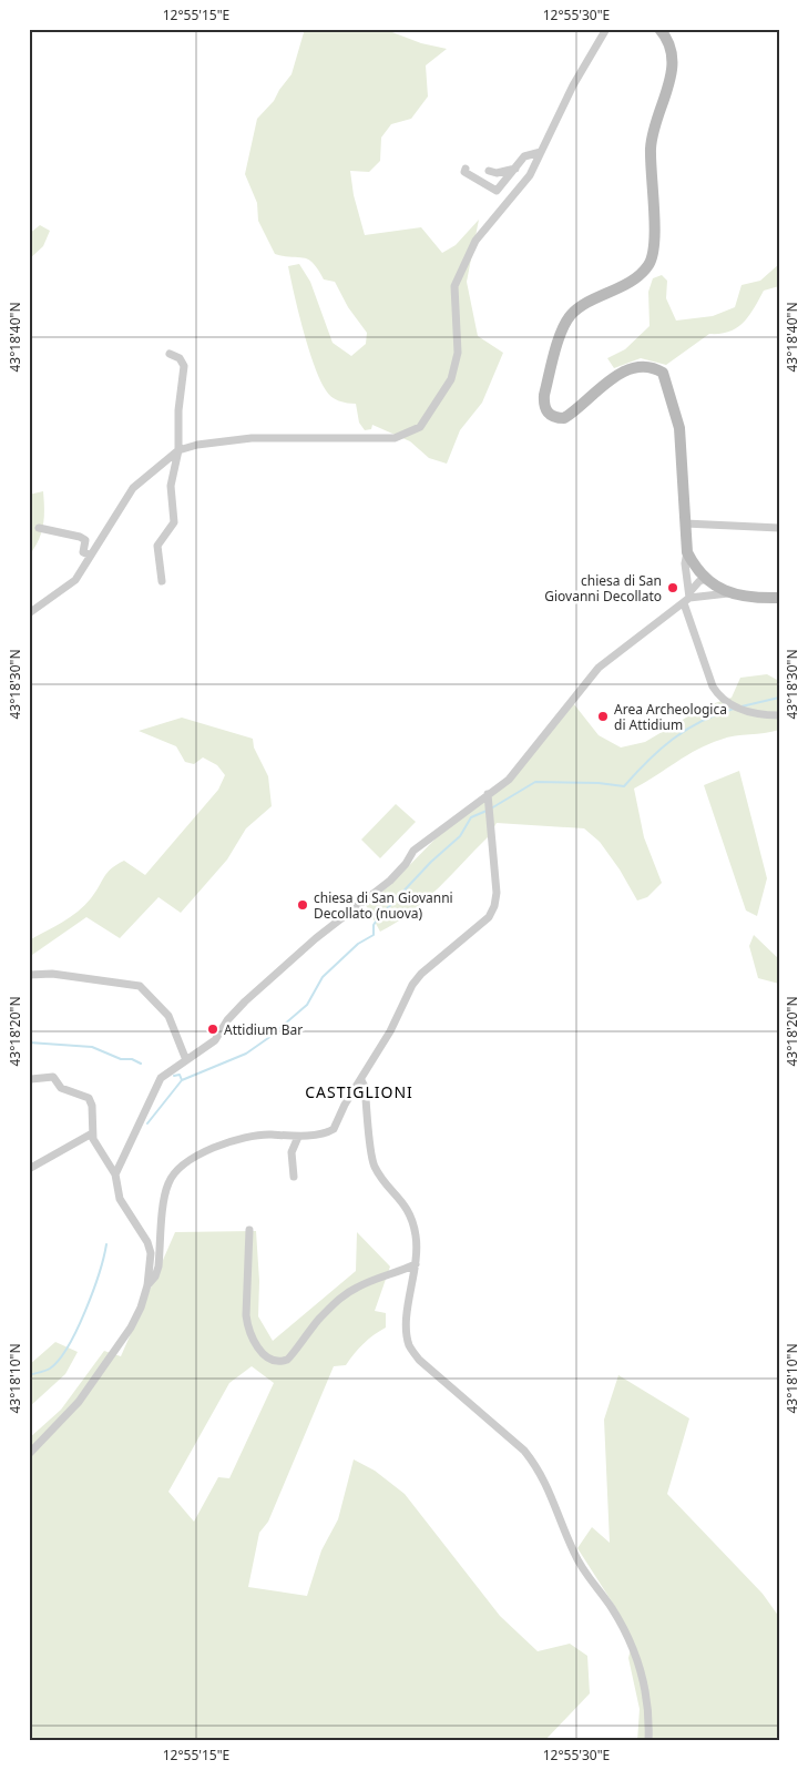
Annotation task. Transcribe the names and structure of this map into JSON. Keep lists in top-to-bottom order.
{
  "districts": ["CASTIGLIONI"],
  "places": [
    "chiesa di San Giovanni Decollato",
    "Area Archeologica di Attidium",
    "chiesa di San Giovanni Decollato (nuova)",
    "Attidium Bar"
  ],
  "coordinates": [
    "12°55'15\"E",
    "12°55'30\"E",
    "43°18'40\"N",
    "43°18'30\"N",
    "43°18'20\"N",
    "43°18'10\"N"
  ]
}
